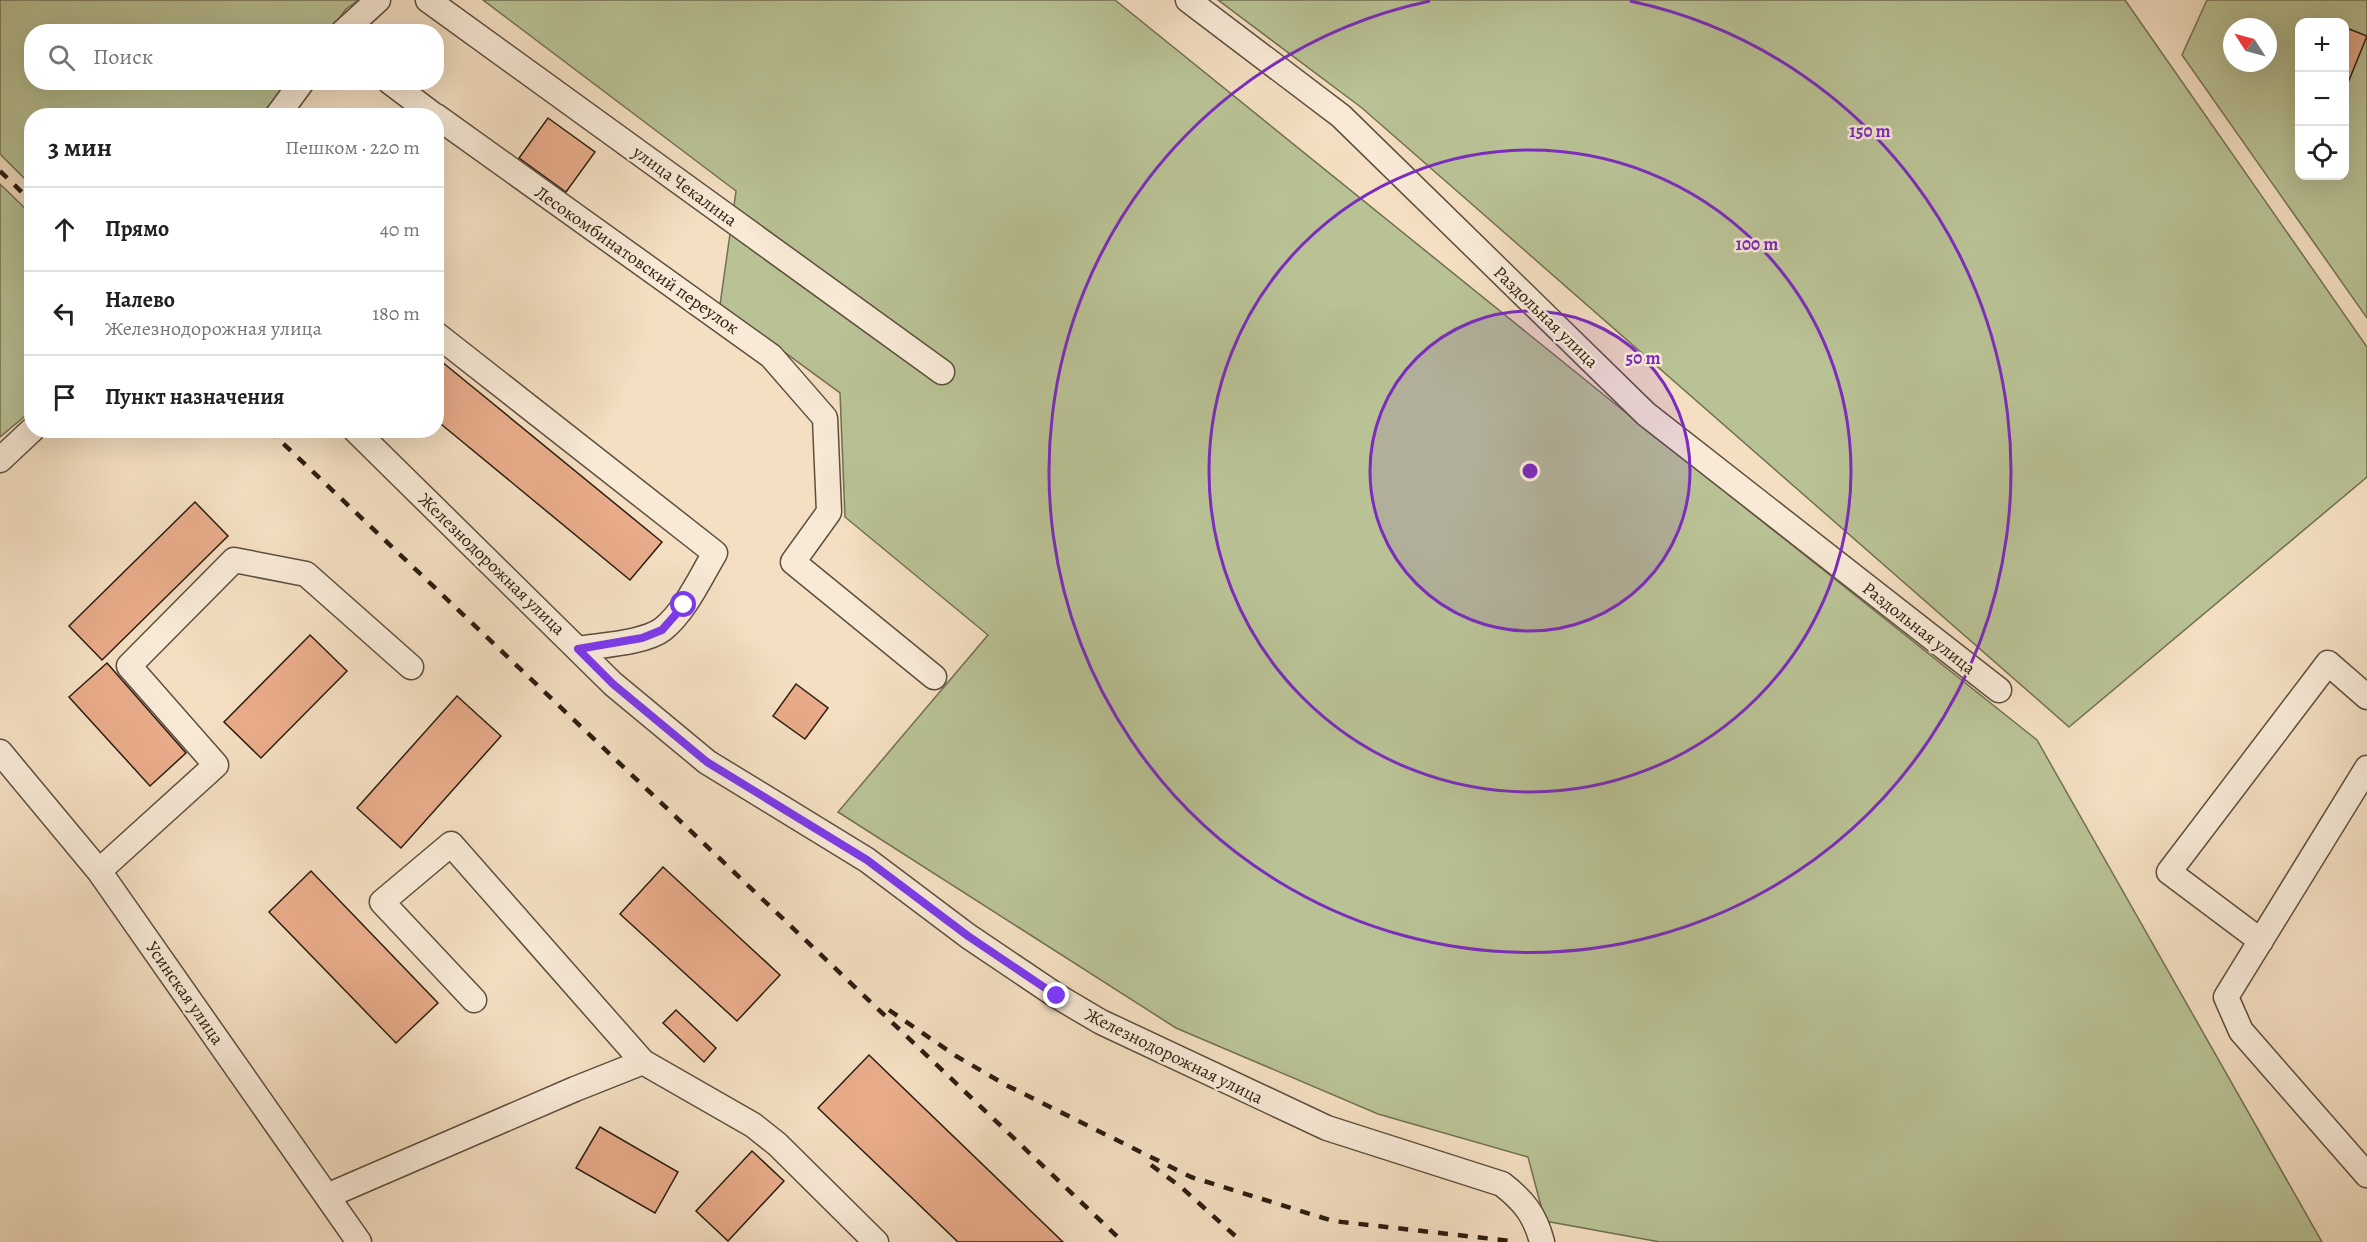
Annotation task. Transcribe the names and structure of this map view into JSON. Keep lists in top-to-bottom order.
{
  "streets": {
    "street": [
      "улица Чекалина",
      "Лесокомбинатовский переулок",
      "Раздольная улица",
      "Железнодорожная улица",
      "Усинская улица"
    ]
  },
  "north": "top left",
  "page": {
    "map_buttons": ["+", "−"],
    "search": "Поиск",
    "heading": ["3 мин", "Пешком · 220 m"],
    "list": [
      ["Прямо", "40 m"],
      ["Налево", "Железнодорожная улица", "180 m"],
      "Пункт назначения"
    ]
  },
  "rings": ["150 m", "100 m", "50 m"]
}
